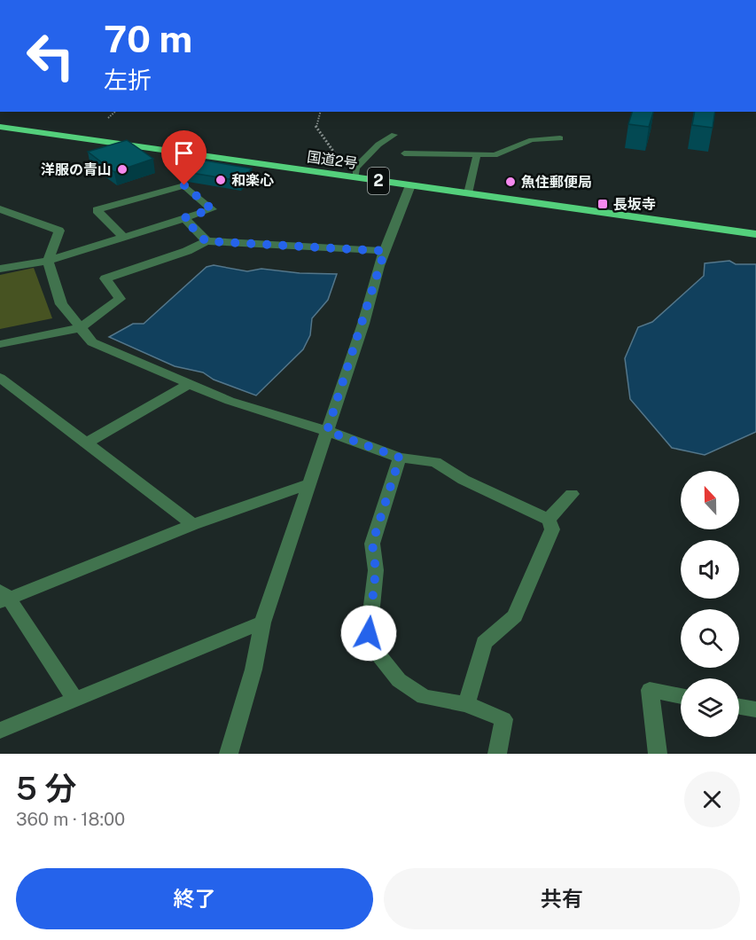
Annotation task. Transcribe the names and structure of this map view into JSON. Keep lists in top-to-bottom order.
{
  "streets": {
    "highway": ["国道2号", "2"]
  },
  "places": {
    "other": ["洋服の青山", "和楽心", "魚住郵便局"],
    "transit": ["長坂寺"]
  },
  "north": "top",
  "page": {
    "turn": ["70 m", "左折"],
    "heading": ["5 分", "360 m · 18:00"],
    "buttons": ["終了", "共有"]
  }
}
